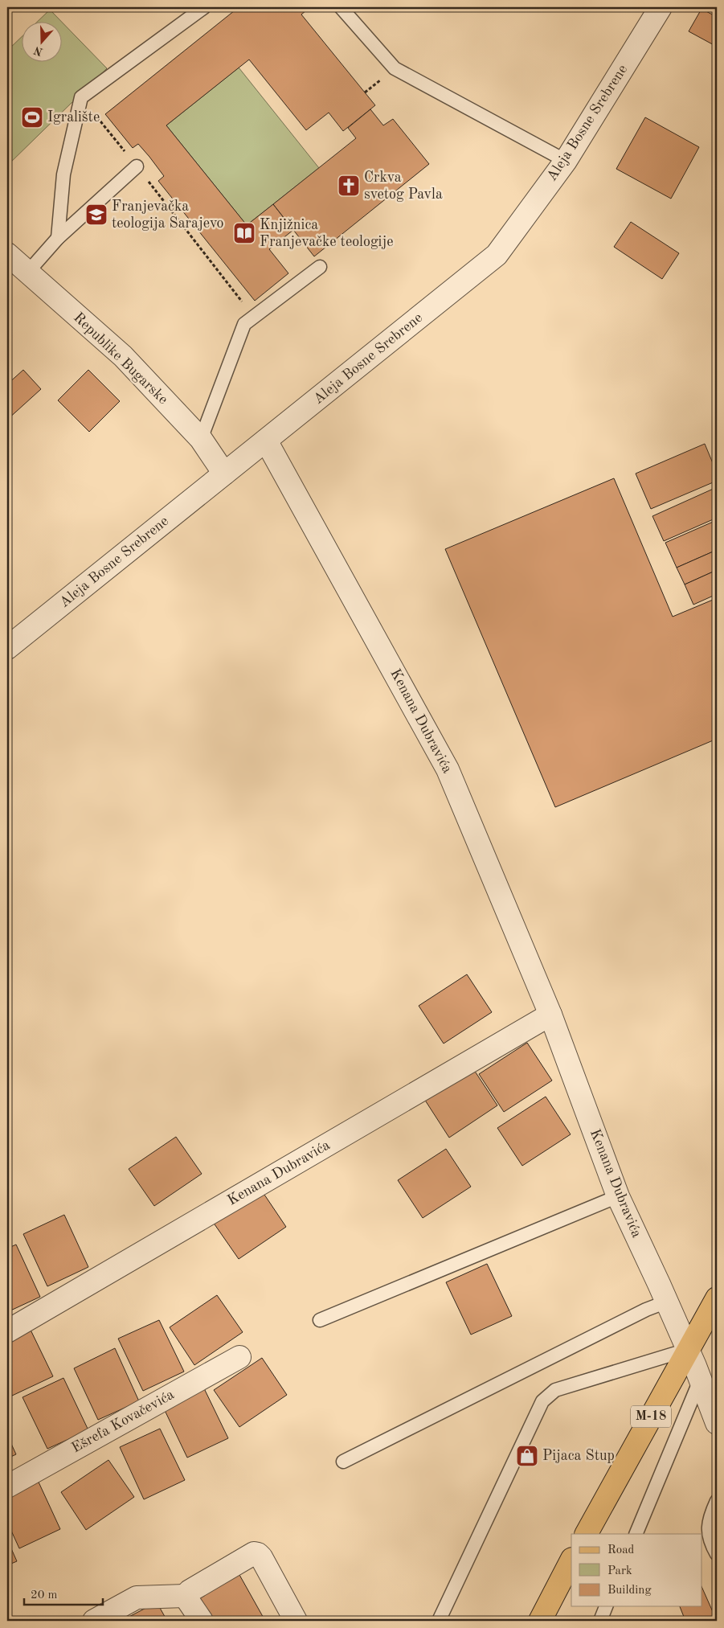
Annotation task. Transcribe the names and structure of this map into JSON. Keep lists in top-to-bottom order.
{
  "streets": {
    "main road": ["M-18"],
    "street": [
      "Aleja Bosne Srebrene",
      "Republike Bugarske",
      "Kenana Dubravića",
      "Ešrefa Kovačevića"
    ]
  },
  "crossings": [
    ["Aleja Bosne Srebrene", "Republike Bugarske"],
    ["Aleja Bosne Srebrene", "Kenana Dubravića"],
    ["Kenana Dubravića", "M-18"]
  ],
  "places": {
    "sports": ["Igralište"],
    "church": ["Crkva svetog Pavla"],
    "school or university": ["Franjevačka teologija Sarajevo"],
    "library": ["Knjižnica Franjevačke teologije"],
    "shop": ["Pijaca Stup"]
  },
  "legend": ["Road", "Park", "Building"],
  "scale_bar": "20 m",
  "north": "bottom"
}
